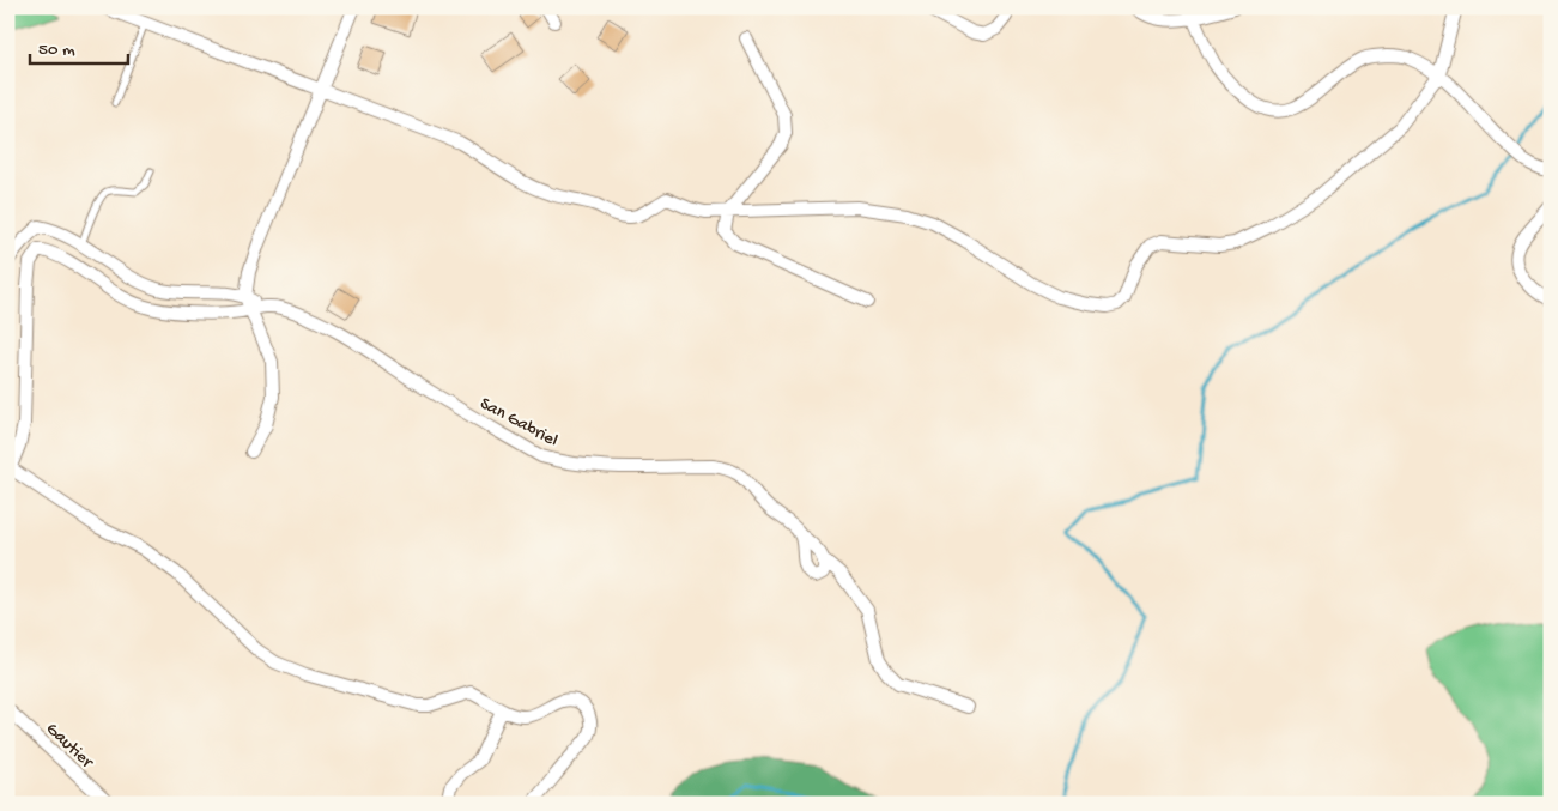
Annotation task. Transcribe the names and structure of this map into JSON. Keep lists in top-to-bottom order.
{
  "streets": {
    "street": ["San Gabriel", "Gautier"]
  },
  "scale_bar": "50 m"
}
